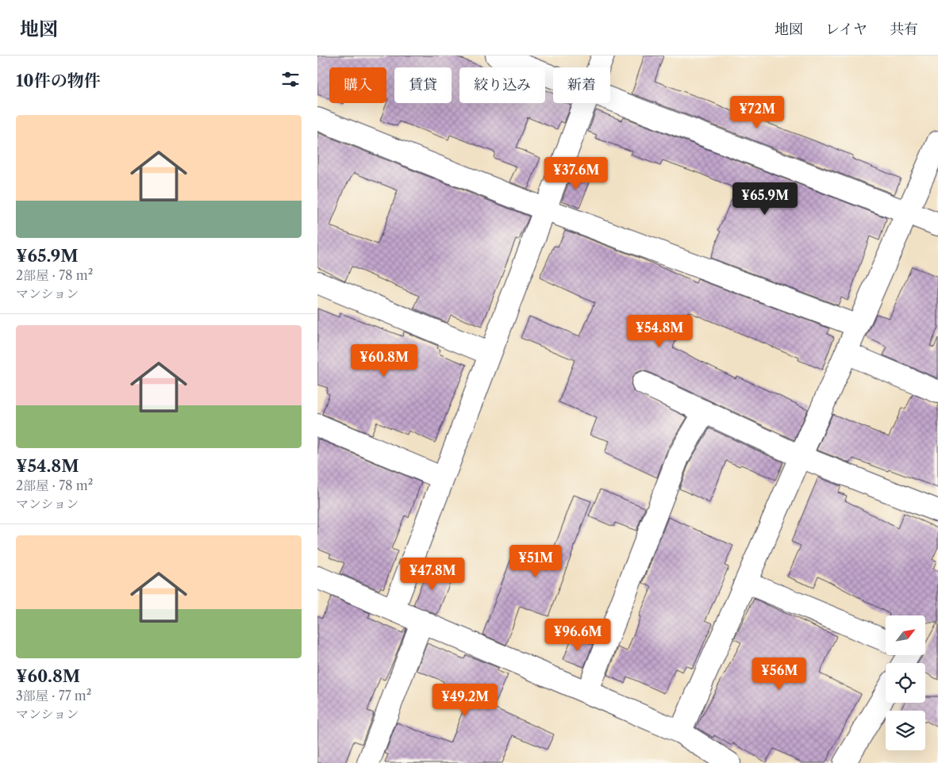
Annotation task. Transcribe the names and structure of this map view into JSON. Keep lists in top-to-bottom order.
{
  "north": "top right",
  "page": {
    "header": "地図",
    "nav": ["地図", "レイヤ", "共有"],
    "heading": "10件の物件",
    "chip": [
      "購入",
      "賃貸",
      "絞り込み",
      "新着"
    ],
    "price": [
      "¥72M",
      "¥37.6M",
      "¥65.9M",
      "¥54.8M",
      "¥60.8M",
      "¥51M",
      "¥47.8M",
      "¥96.6M",
      "¥56M",
      "¥49.2M"
    ],
    "list": [
      {
        "name": "¥65.9M",
        "note": "2部屋 · 78 m² · マンション"
      },
      {
        "name": "¥54.8M",
        "note": "2部屋 · 78 m² · マンション"
      },
      {
        "name": "¥60.8M",
        "note": "3部屋 · 77 m² · マンション"
      }
    ]
  }
}
